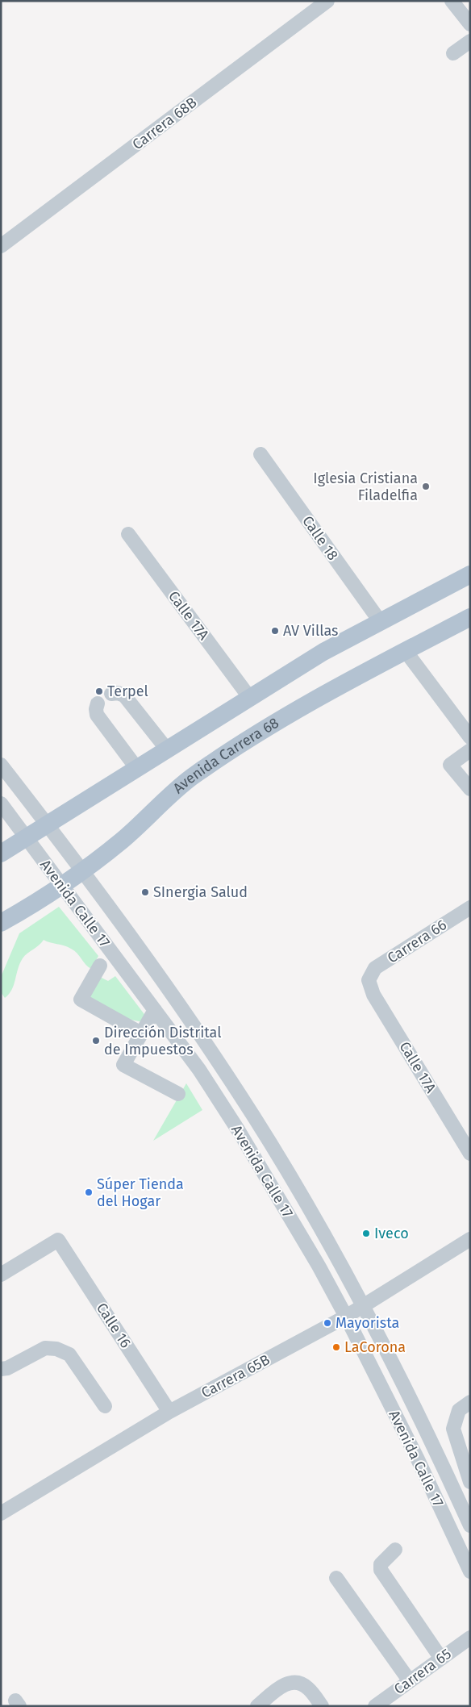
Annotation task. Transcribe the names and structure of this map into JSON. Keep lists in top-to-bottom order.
{
  "streets": {
    "main road": ["Avenida Carrera 68"],
    "street": [
      "Carrera 68B",
      "Calle 18",
      "Calle 17A",
      "Avenida Calle 17",
      "Carrera 66",
      "Calle 16",
      "Carrera 65B",
      "Carrera 65"
    ]
  },
  "crossings": [
    ["Calle 17A", "Carrera 66"],
    ["Avenida Carrera 68", "Avenida Calle 17"],
    ["Avenida Calle 17", "Carrera 65B"],
    ["Calle 16", "Carrera 65B"]
  ],
  "places": [
    "Iglesia Cristiana Filadelfia",
    "AV Villas",
    "Terpel",
    "SInergia Salud",
    "Dirección Distrital de Impuestos",
    "Súper Tienda del Hogar",
    "Iveco",
    "Mayorista",
    "LaCorona"
  ]
}
